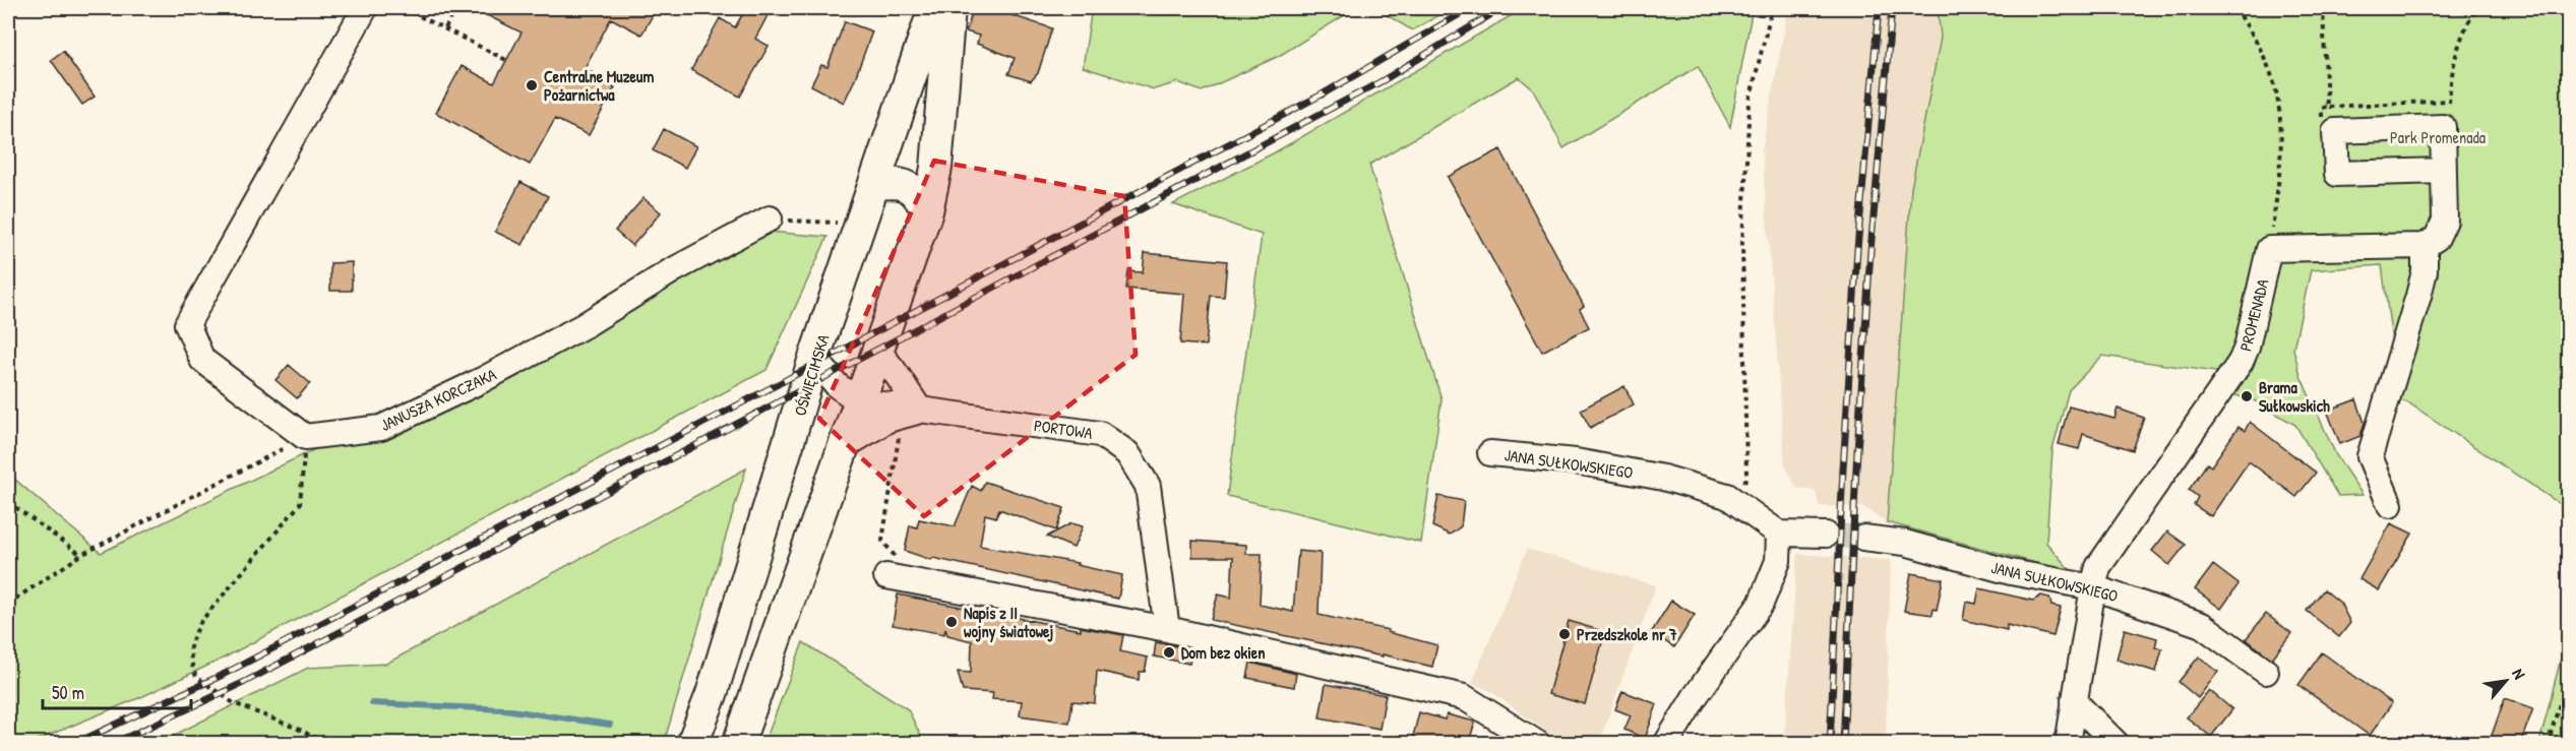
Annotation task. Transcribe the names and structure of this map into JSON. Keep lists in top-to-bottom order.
{
  "streets": {
    "main road": ["OŚWIĘCIMSKA"],
    "street": [
      "PROMENADA",
      "JANUSZA KORCZAKA",
      "PORTOWA",
      "JANA SUŁKOWSKIEGO"
    ]
  },
  "crossings": [
    ["PROMENADA", "JANA SUŁKOWSKIEGO"]
  ],
  "parks": ["Park Promenada"],
  "places": [
    "Centralne Muzeum Pożarnictwa",
    "Brama Sułkowskich",
    "Napis z II wojny światowej",
    "Przedszkole nr 7",
    "Dom bez okien"
  ],
  "scale_bar": "50 m",
  "north": "top right"
}
